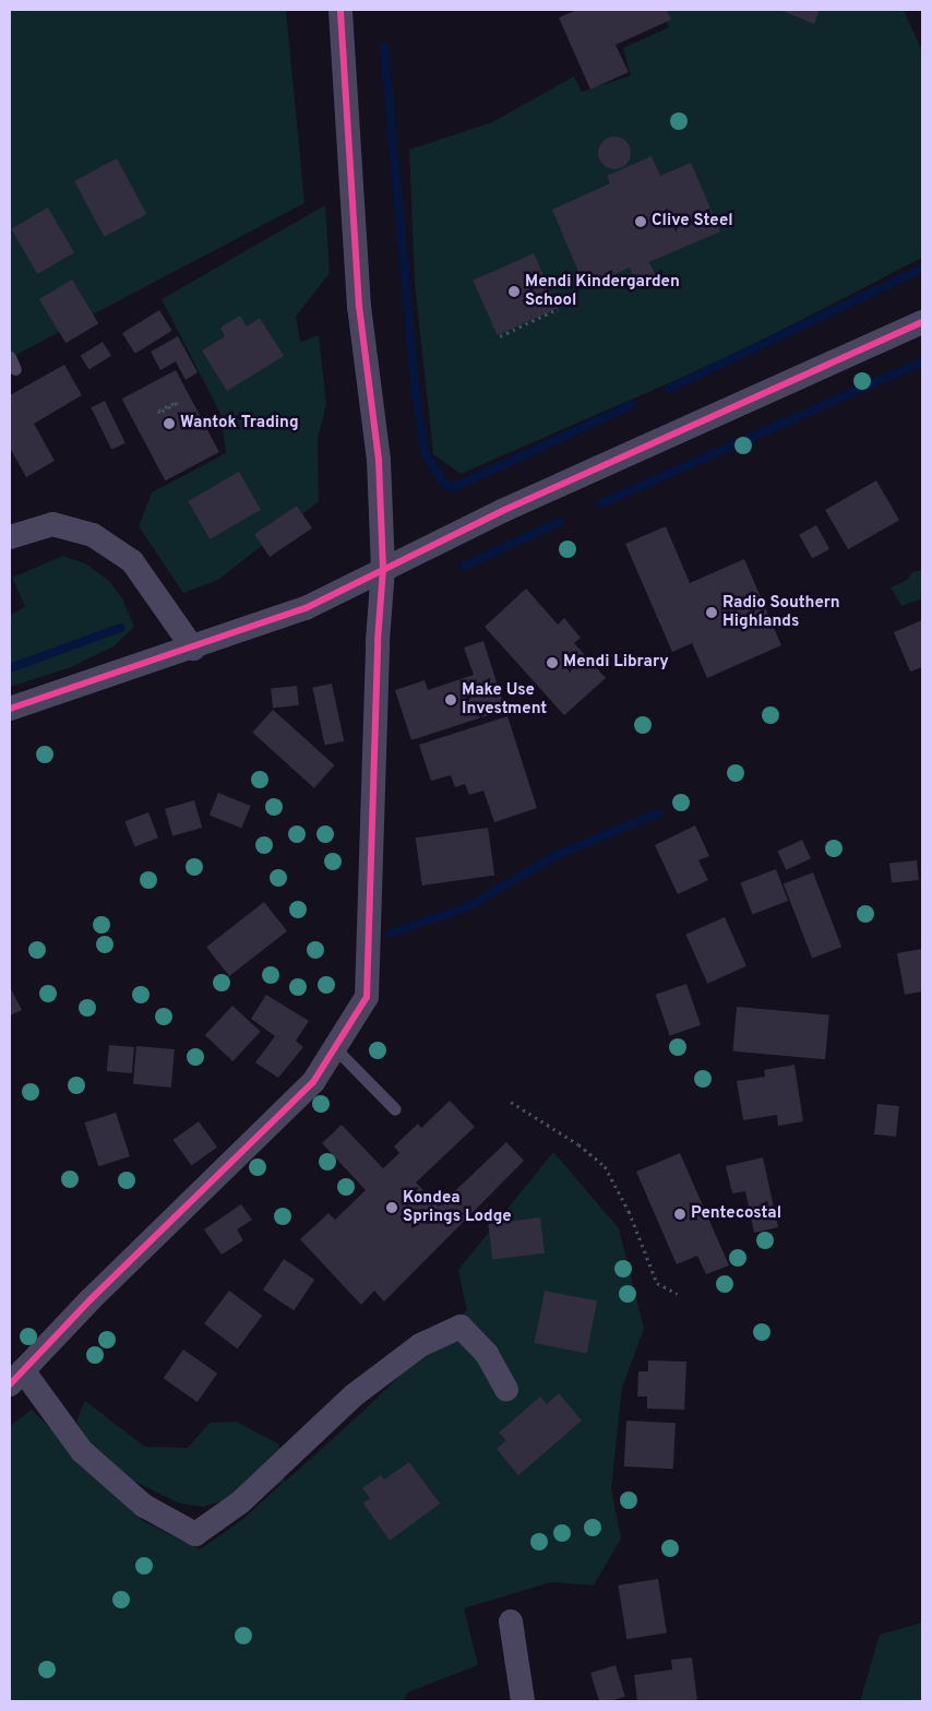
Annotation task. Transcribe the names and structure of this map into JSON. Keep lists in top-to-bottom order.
{
  "places": [
    "Clive Steel",
    "Mendi Kindergarden School",
    "Wantok Trading",
    "Radio Southern Highlands",
    "Mendi Library",
    "Make Use Investment",
    "Kondea Springs Lodge",
    "Pentecostal"
  ]
}
